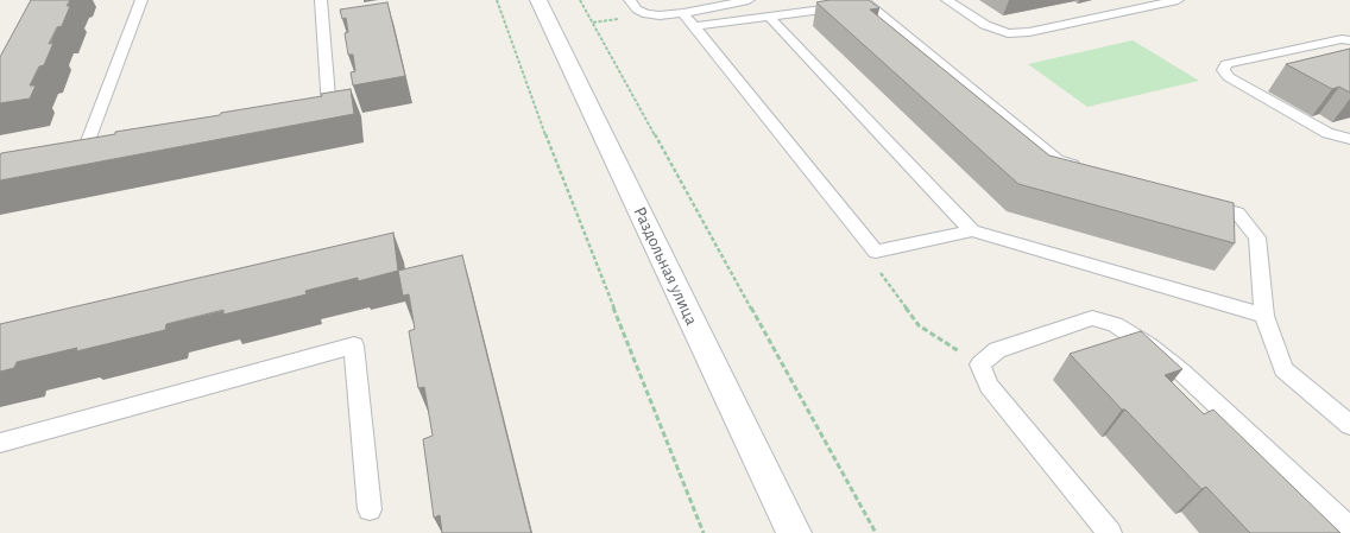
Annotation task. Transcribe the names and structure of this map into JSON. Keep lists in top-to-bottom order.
{
  "streets": {
    "main road": ["Раздольная улица"]
  }
}
